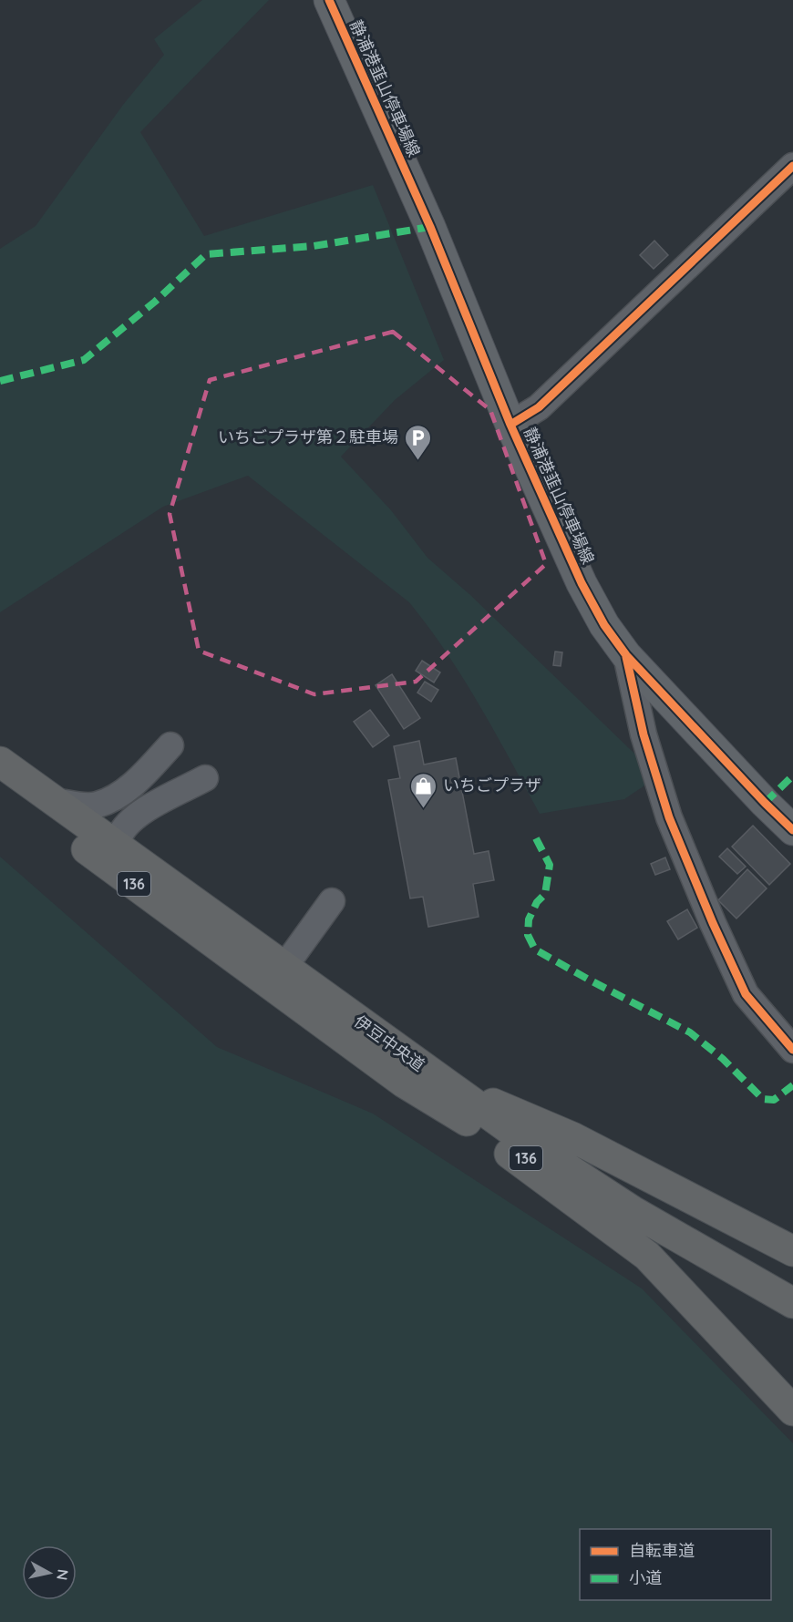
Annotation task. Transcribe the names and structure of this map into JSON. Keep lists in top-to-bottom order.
{
  "streets": {
    "highway": ["136", "伊豆中央道"],
    "main road": ["静浦港韮山停車場線"]
  },
  "places": {
    "parking": ["いちごプラザ第２駐車場"],
    "shop": ["いちごプラザ"]
  },
  "legend": ["自転車道", "小道"],
  "north": "right"
}
